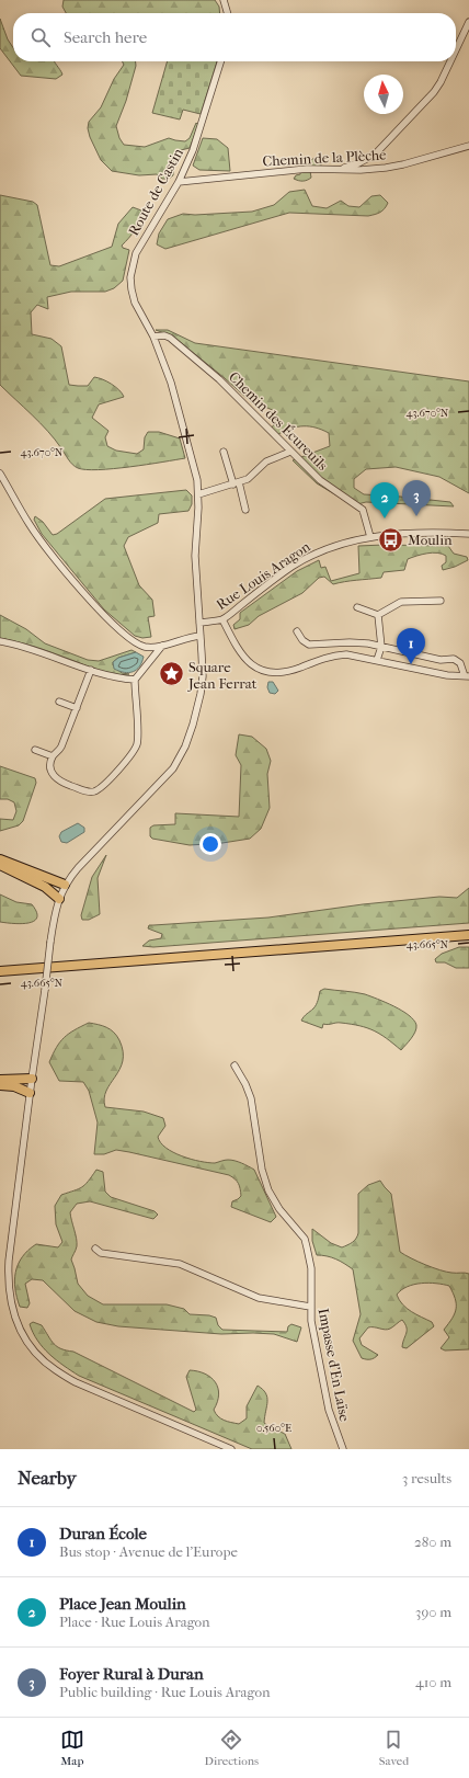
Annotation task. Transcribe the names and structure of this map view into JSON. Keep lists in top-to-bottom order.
{
  "streets": {
    "street": [
      "Chemin de la Plèche",
      "Route de Castin",
      "Chemin des Écureuils",
      "Rue Louis Aragon",
      "Impasse d'En Laïse"
    ]
  },
  "crossings": [
    ["Chemin de la Plèche", "Route de Castin"],
    ["Route de Castin", "Chemin des Écureuils"],
    ["Route de Castin", "Rue Louis Aragon"],
    ["Chemin des Écureuils", "Rue Louis Aragon"]
  ],
  "places": {
    "bus stop": ["Moulin"],
    "place": ["Square Jean Ferrat"]
  },
  "north": "top",
  "page": {
    "search": "Search here",
    "pins": ["3", "2", "1"],
    "heading": ["Nearby", "3 results"],
    "list": [
      {
        "mark": "1",
        "name": "Duran École",
        "note": "Bus stop · Avenue de l'Europe",
        "value": "280 m"
      },
      {
        "mark": "2",
        "name": "Place Jean Moulin",
        "note": "Place · Rue Louis Aragon",
        "value": "390 m"
      },
      {
        "mark": "3",
        "name": "Foyer Rural à Duran",
        "note": "Public building · Rue Louis Aragon",
        "value": "410 m"
      }
    ],
    "nav": ["Map", "Directions", "Saved"]
  },
  "coordinates": ["43.670°N", "43.665°N", "0.560°E"]
}
